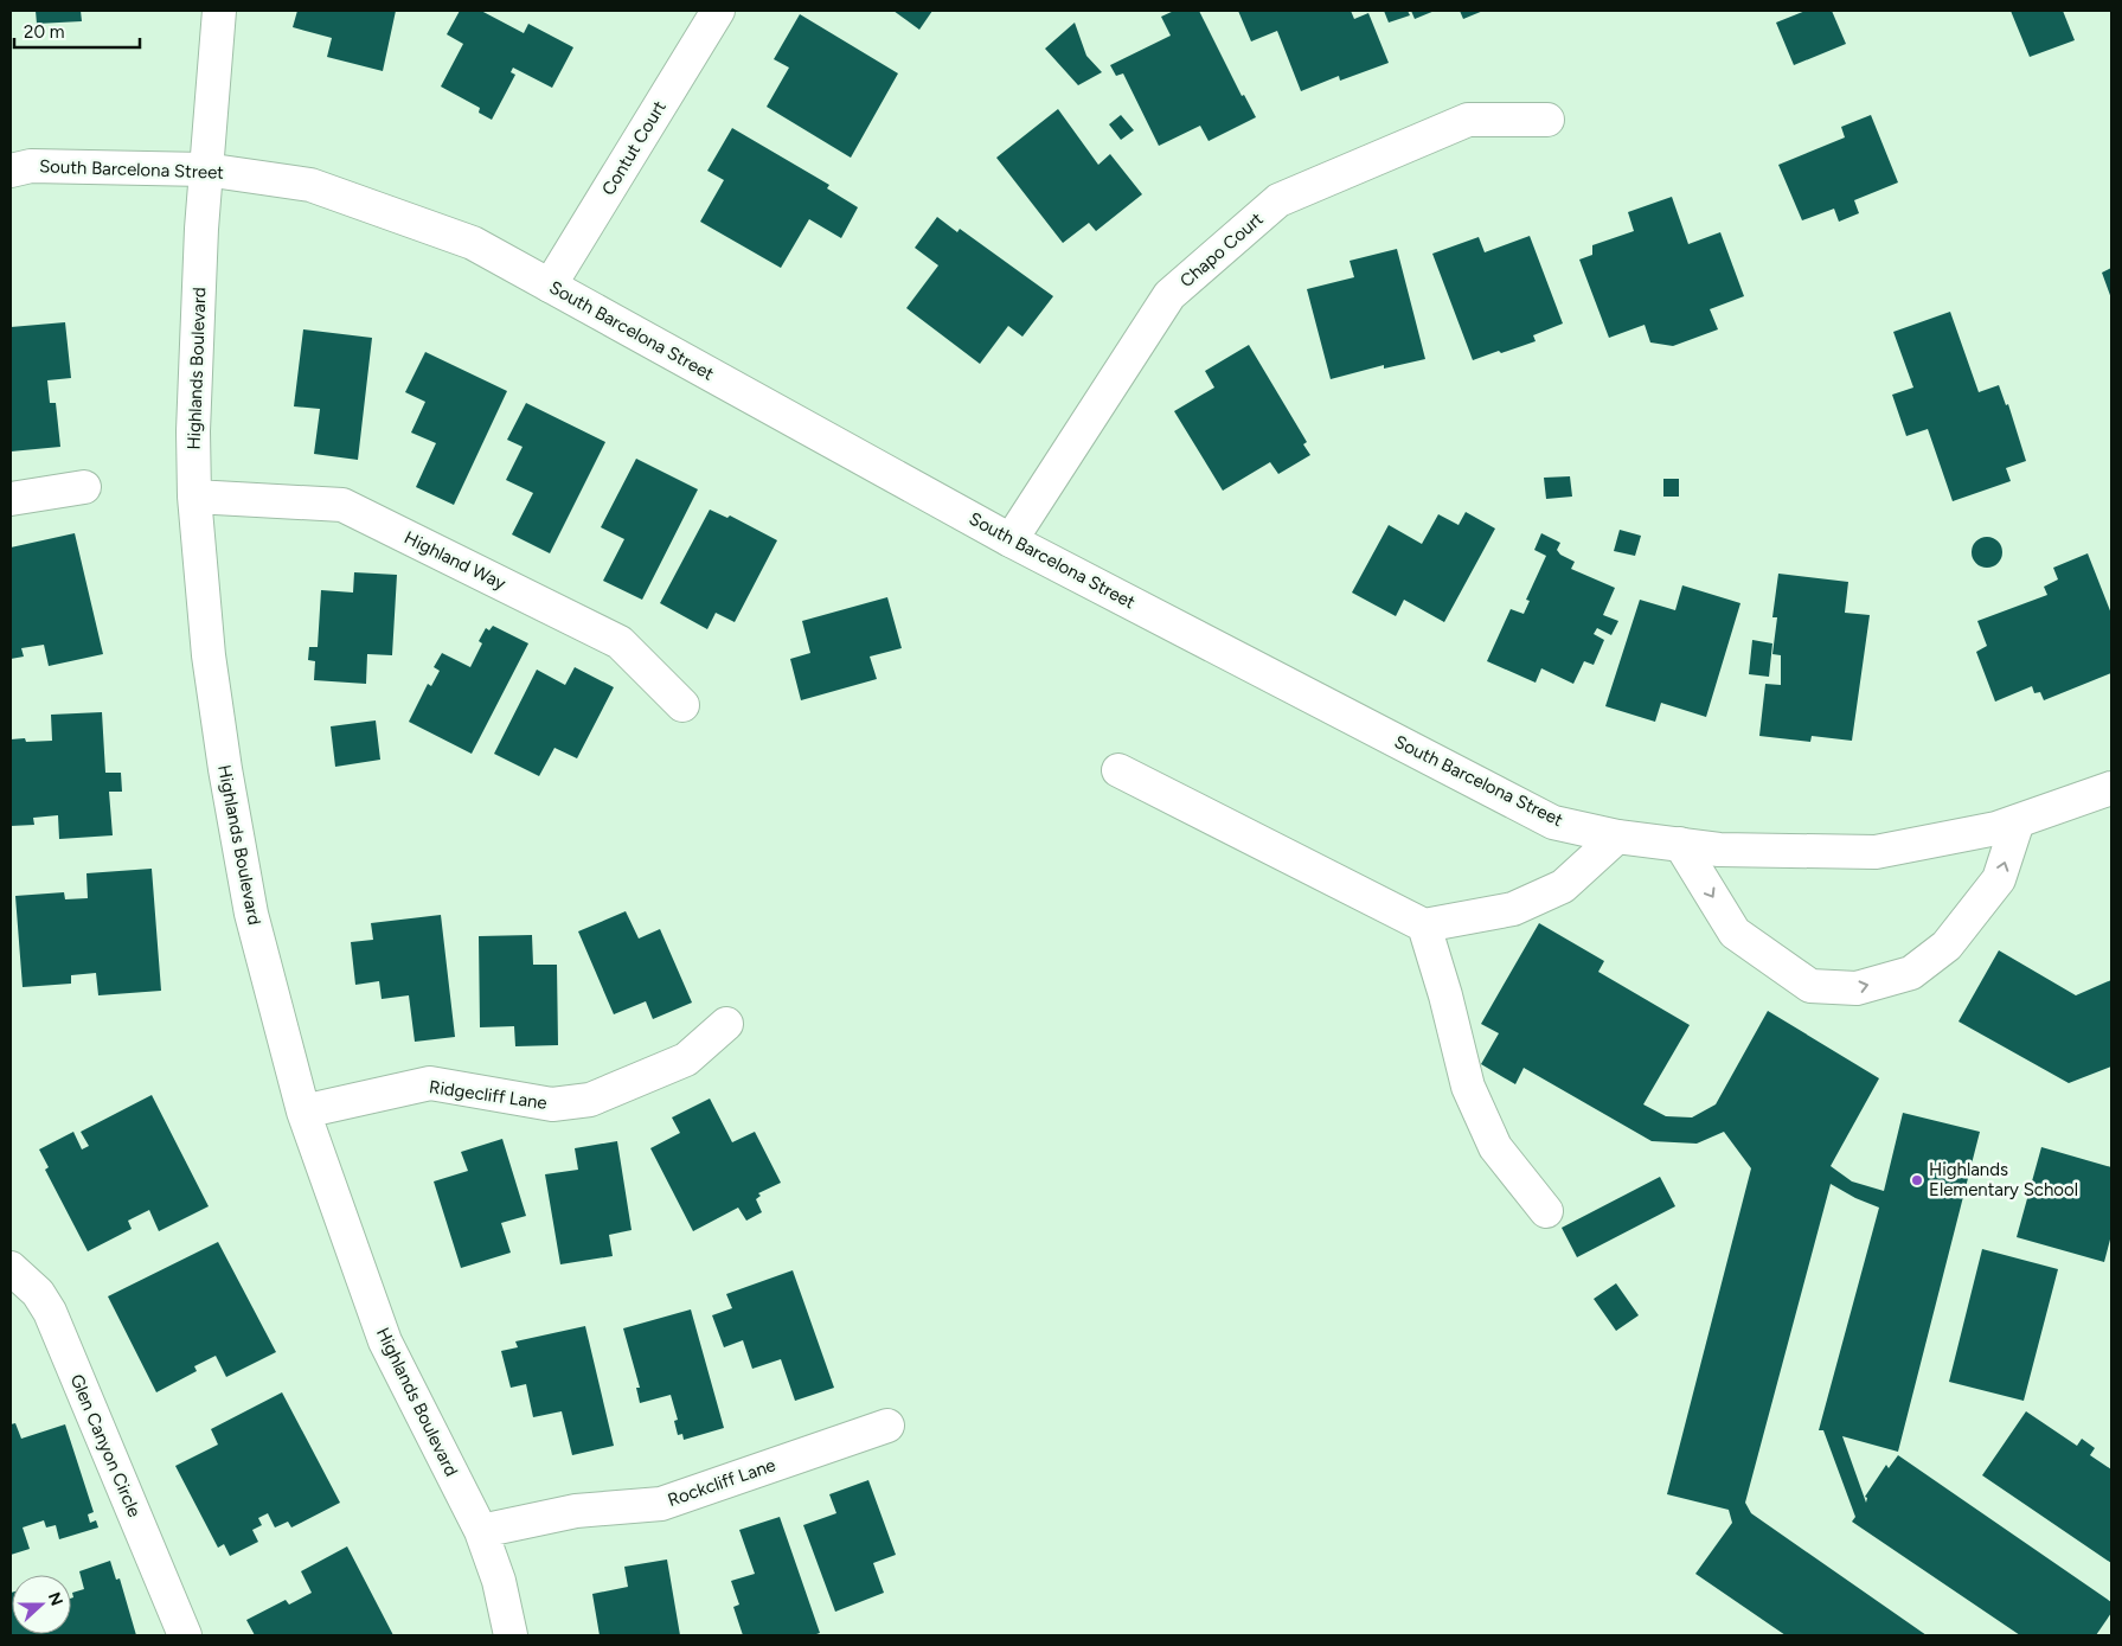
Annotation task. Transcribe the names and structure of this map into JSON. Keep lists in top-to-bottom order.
{
  "streets": {
    "street": [
      "Contut Court",
      "South Barcelona Street",
      "Chapo Court",
      "Highlands Boulevard",
      "Highland Way",
      "Ridgecliff Lane",
      "Glen Canyon Circle",
      "Rockcliff Lane"
    ]
  },
  "crossings": [
    ["Contut Court", "South Barcelona Street"],
    ["South Barcelona Street", "Chapo Court"],
    ["South Barcelona Street", "Highlands Boulevard"],
    ["Highlands Boulevard", "Highland Way"],
    ["Highlands Boulevard", "Ridgecliff Lane"],
    ["Highlands Boulevard", "Rockcliff Lane"]
  ],
  "places": ["Highlands Elementary School"],
  "scale_bar": "20 m",
  "north": "right"
}
